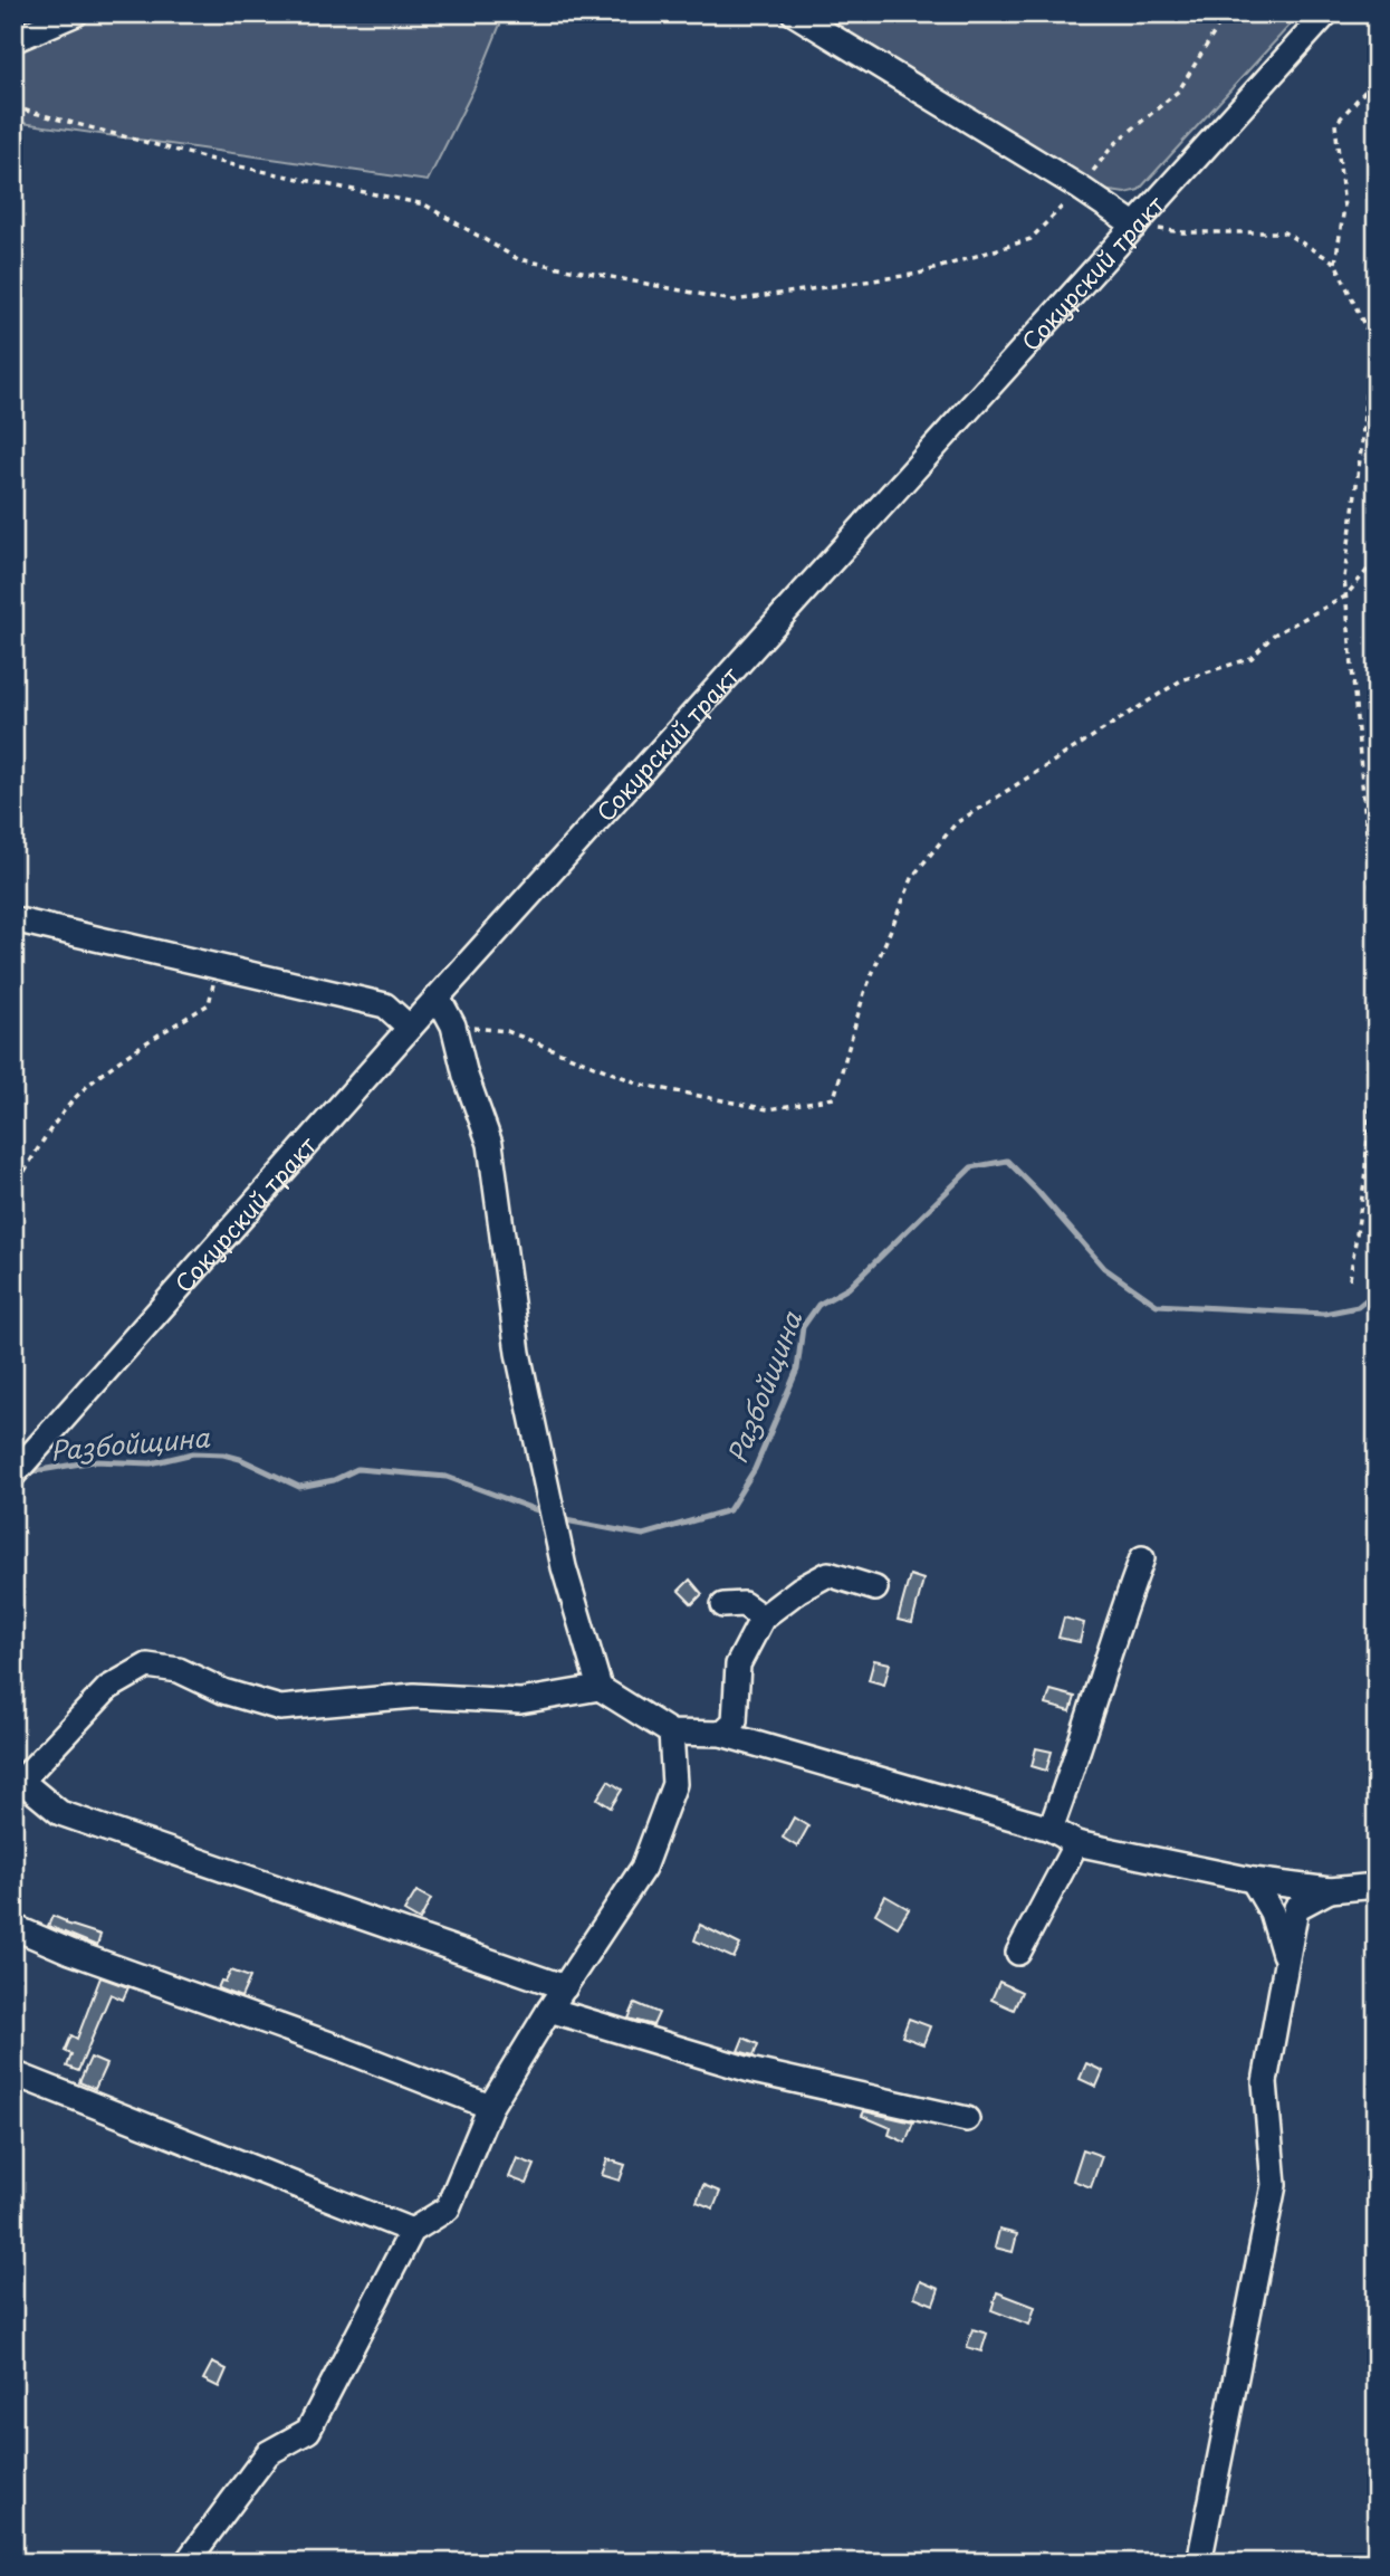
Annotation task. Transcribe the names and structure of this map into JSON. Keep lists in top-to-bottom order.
{
  "streets": {
    "street": ["Сокурский тракт"]
  },
  "water": ["Разбойщина"]
}
